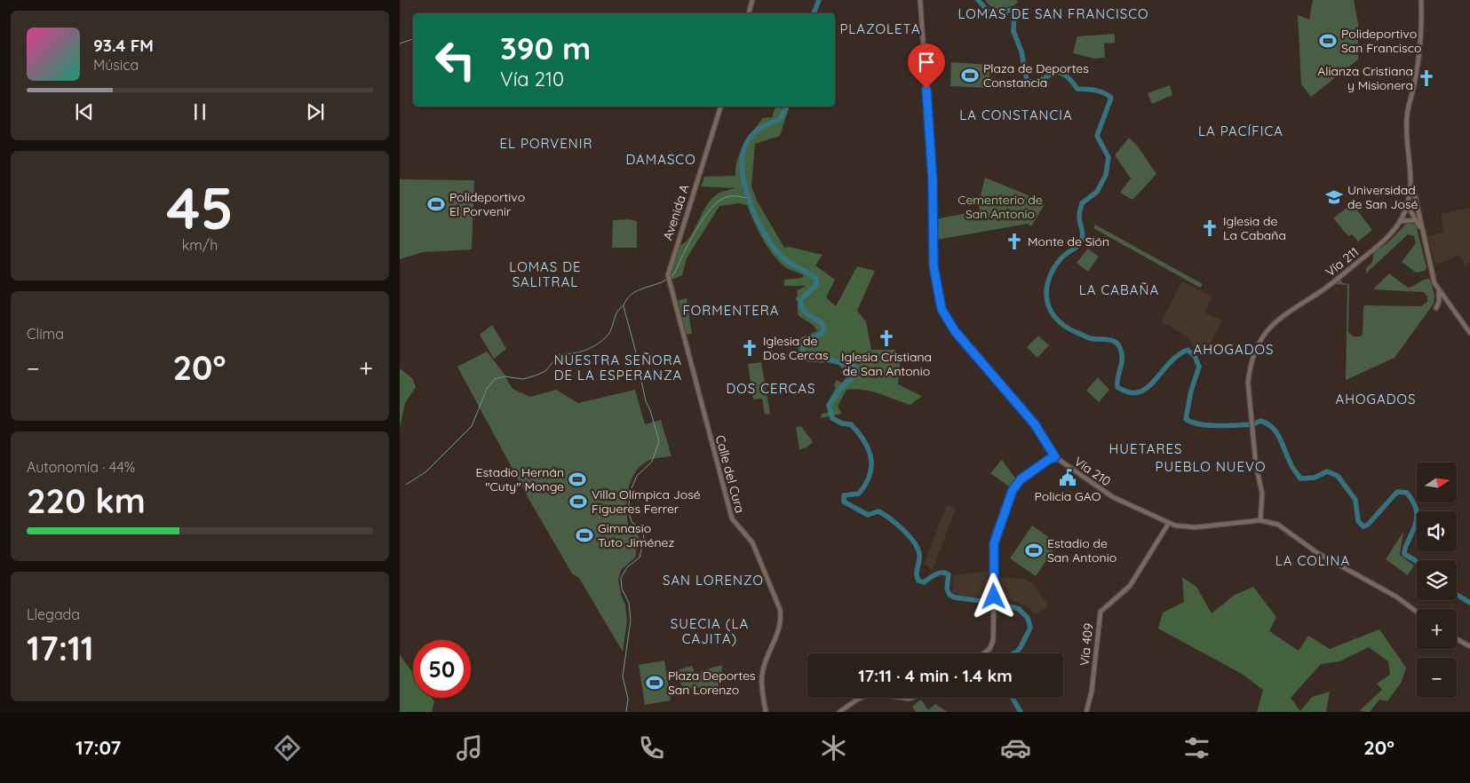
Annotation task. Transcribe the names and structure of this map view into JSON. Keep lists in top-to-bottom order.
{
  "streets": {
    "main road": [
      "Avenida A",
      "Vía 211",
      "Vía 210",
      "Calle del Cura",
      "Vía 409"
    ]
  },
  "crossings": [
    ["Avenida A", "Calle del Cura"],
    ["Vía 211", "Vía 210"],
    ["Vía 210", "Vía 409"]
  ],
  "districts": [
    "LOMAS DE SAN FRANCISCO",
    "PLAZOLETA",
    "LA CONSTANCIA",
    "LA PACÍFICA",
    "EL PORVENIR",
    "DAMASCO",
    "LOMAS DE SALITRAL",
    "LA CABAÑA",
    "FORMENTERA",
    "AHOGADOS",
    "NUESTRA SEÑORA DE LA ESPERANZA",
    "DOS CERCAS",
    "AHOGADOS",
    "HUETARES",
    "PUEBLO NUEVO",
    "LA COLINA",
    "SAN LORENZO",
    "SUECIA (LA CAJITA)"
  ],
  "parks": ["Cementerio de San Antonio"],
  "places": {
    "sports": [
      "Polideportivo San Francisco",
      "Plaza de Deportes Constancia",
      "Polideportivo El Porvenir",
      "Estadio Hernán \"Cuty\" Monge",
      "Villa Olímpica José Figueres Ferrer",
      "Gimnasio Tuto Jiménez",
      "Estadio de San Antonio",
      "Plaza Deportes San Lorenzo"
    ],
    "church": [
      "Alianza Cristiana y Misionera",
      "Iglesia de La Cabaña",
      "Monte de Sión",
      "Iglesia Cristiana de San Antonio",
      "Iglesia de Dos Cercas"
    ],
    "school or university": ["Universidad de San José"],
    "public building": ["Policia GAO"]
  },
  "north": "right",
  "page": {
    "turn": ["390 m", "Vía 210"],
    "song": ["93.4 FM", "Música"],
    "tile": [
      ["45", "km/h"],
      "Clima",
      ["Autonomía · 44%", "220 km"],
      ["Llegada", "17:11"]
    ],
    "heat": ["−", "20°", "+"],
    "map_buttons": ["+", "−"],
    "limit": "50",
    "trip": "17:11 · 4 min · 1.4 km",
    "tabs": ["17:07", "20°"]
  }
}
